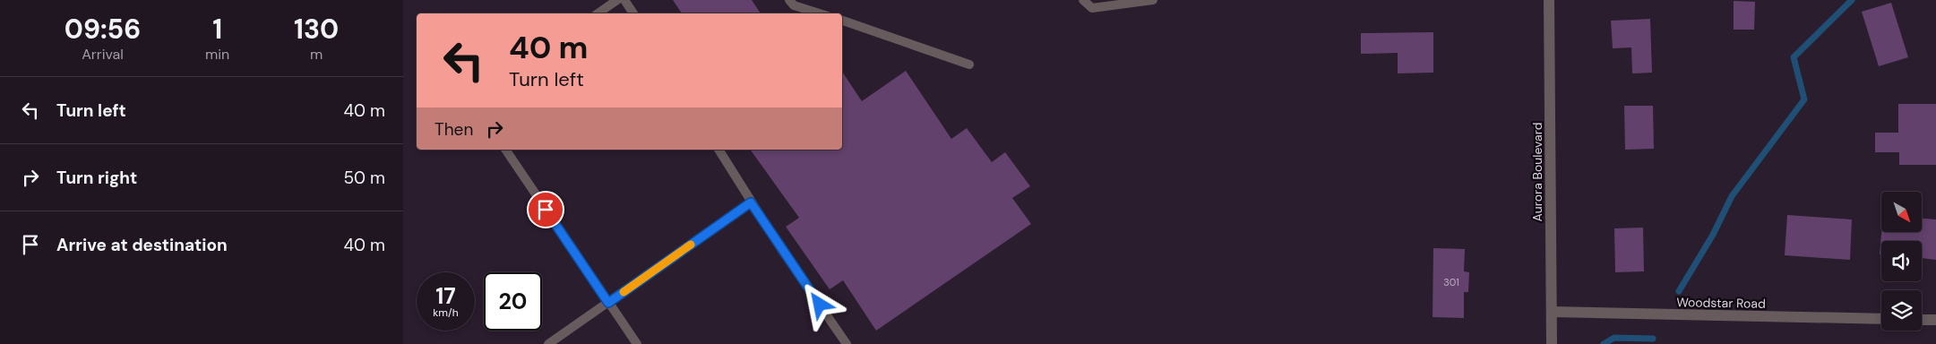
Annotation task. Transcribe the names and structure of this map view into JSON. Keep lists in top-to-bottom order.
{
  "streets": {
    "street": ["Aurora Boulevard", "Woodstar Road"]
  },
  "crossings": [
    ["Aurora Boulevard", "Woodstar Road"]
  ],
  "house_numbers": ["301"],
  "north": "bottom right",
  "page": {
    "eta": [
      "09:56",
      "Arrival",
      "1",
      "min",
      "130",
      "m"
    ],
    "turn": ["40 m", "Turn left"],
    "list": [
      {
        "name": "Turn left",
        "value": "40 m"
      },
      {
        "name": "Turn right",
        "value": "50 m"
      },
      {
        "name": "Arrive at destination",
        "value": "40 m"
      }
    ],
    "then": "Then",
    "speed": "17 km/h",
    "limit": "20"
  }
}
